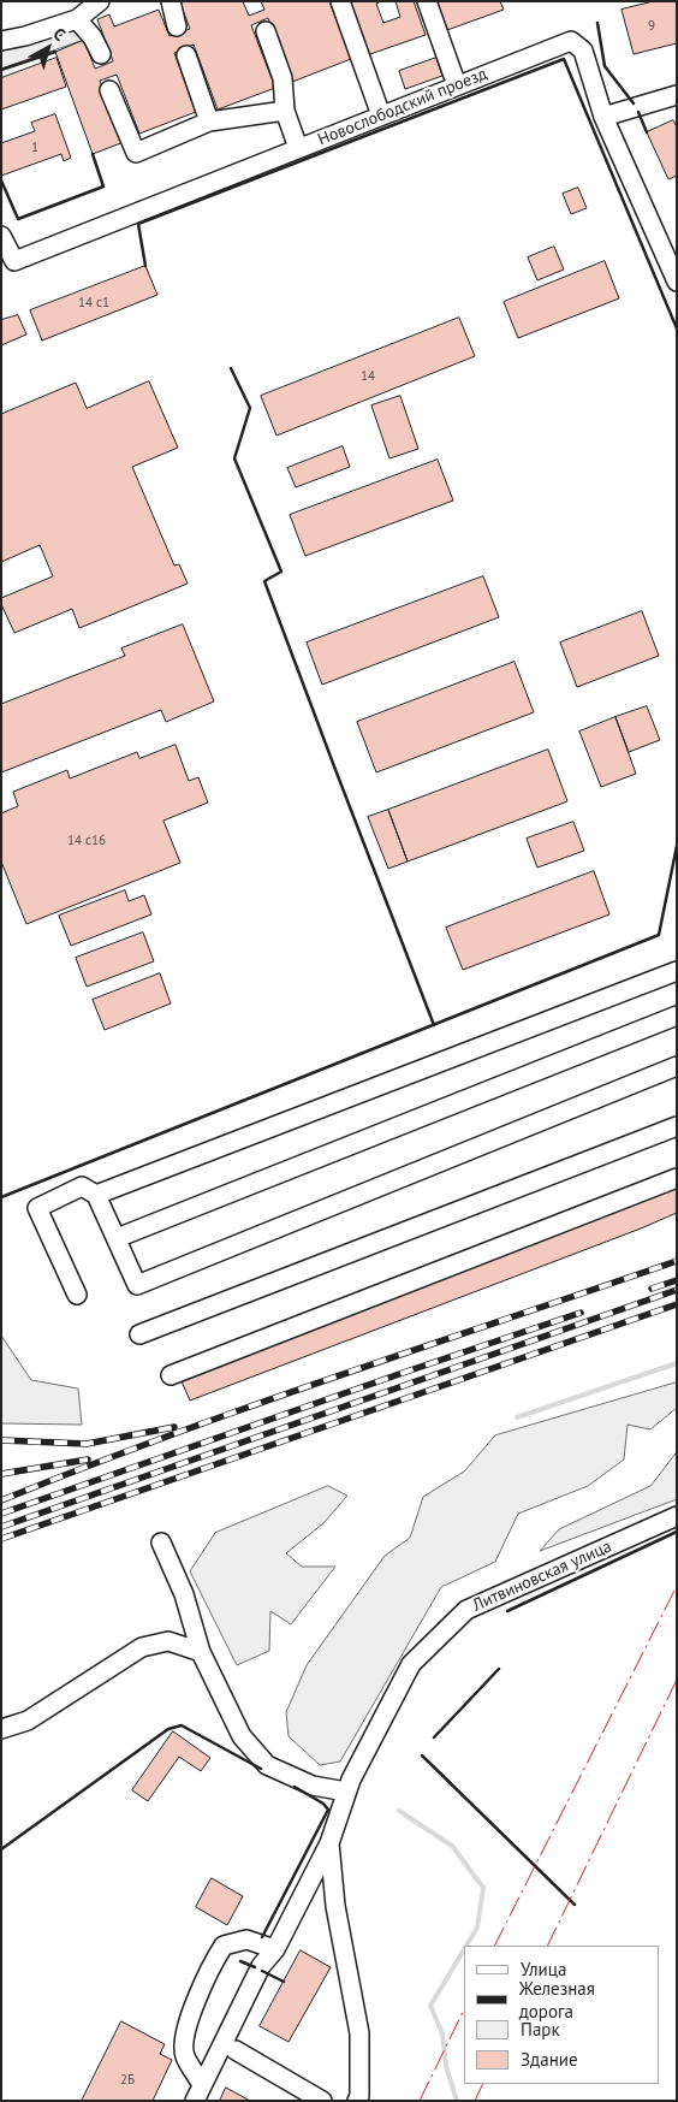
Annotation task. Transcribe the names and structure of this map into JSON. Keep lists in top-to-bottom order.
{
  "streets": {
    "street": ["Новослободский проезд", "Литвиновская улица"]
  },
  "house_numbers": [
    "9",
    "1",
    "14 с1",
    "14",
    "14 с16",
    "2Б"
  ],
  "legend": [
    "Улица",
    "Железная дорога",
    "Парк",
    "Здание"
  ],
  "north": "top right"
}
